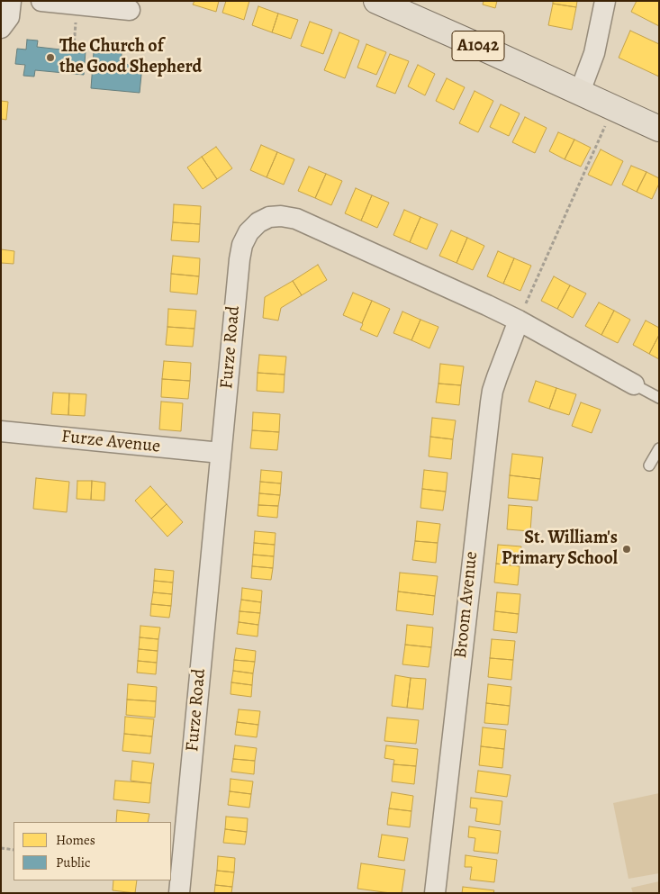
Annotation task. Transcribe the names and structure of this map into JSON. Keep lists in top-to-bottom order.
{
  "streets": {
    "highway": ["A1042"],
    "street": ["Furze Road", "Furze Avenue", "Broom Avenue"]
  },
  "crossings": [
    ["Furze Road", "Furze Avenue"],
    ["Furze Road", "Broom Avenue"]
  ],
  "places": ["The Church of the Good Shepherd", "St. William's Primary School"],
  "legend": ["Homes", "Public"]
}
